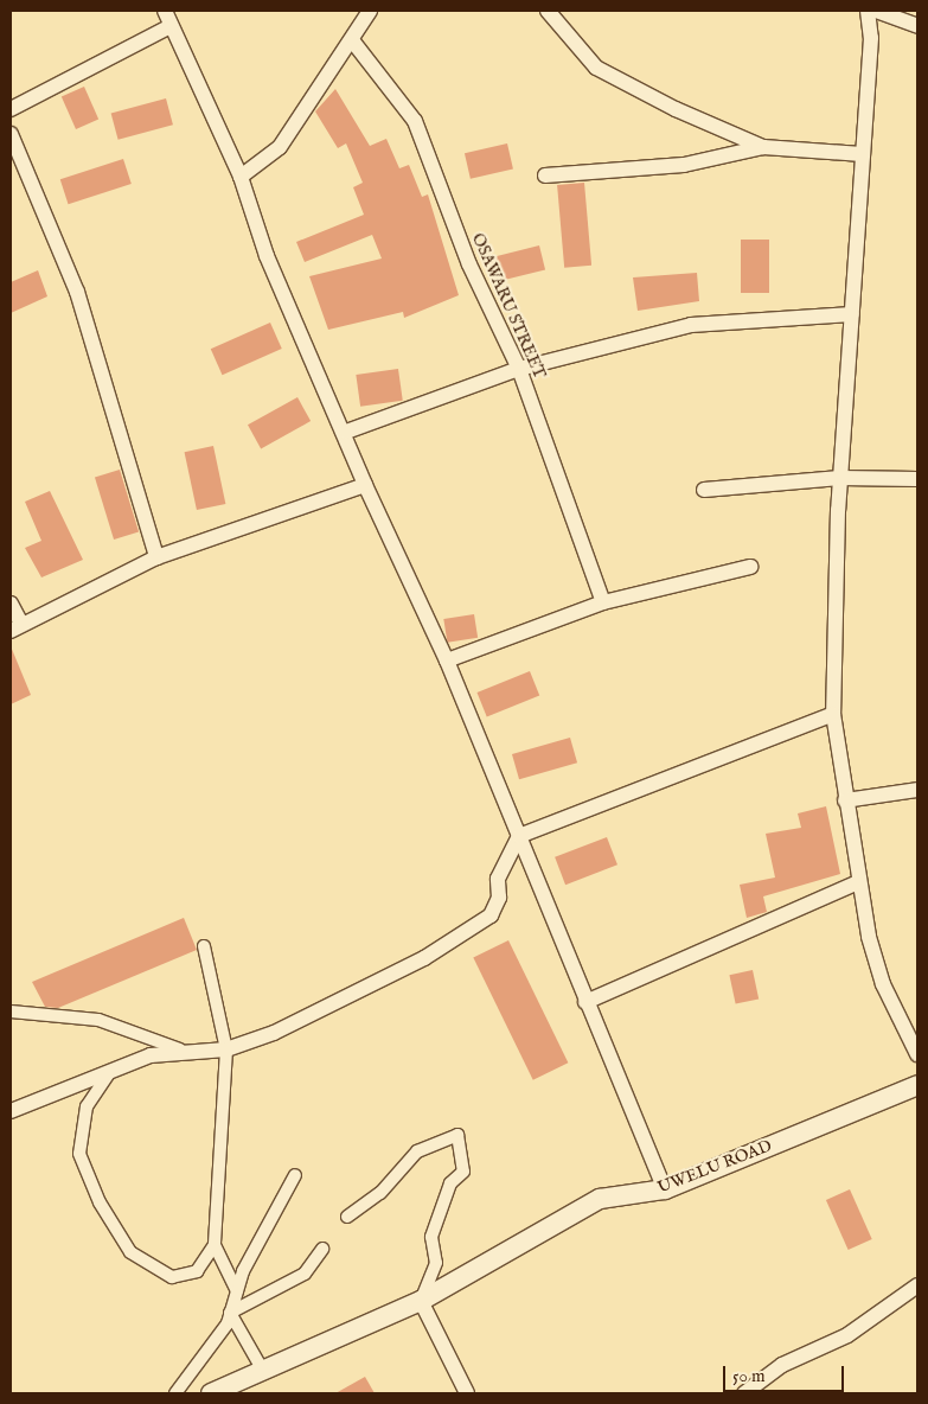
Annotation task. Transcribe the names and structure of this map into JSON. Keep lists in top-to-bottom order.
{
  "streets": {
    "street": ["OSAWARU STREET", "UWELU ROAD"]
  },
  "scale_bar": "50 m"
}
